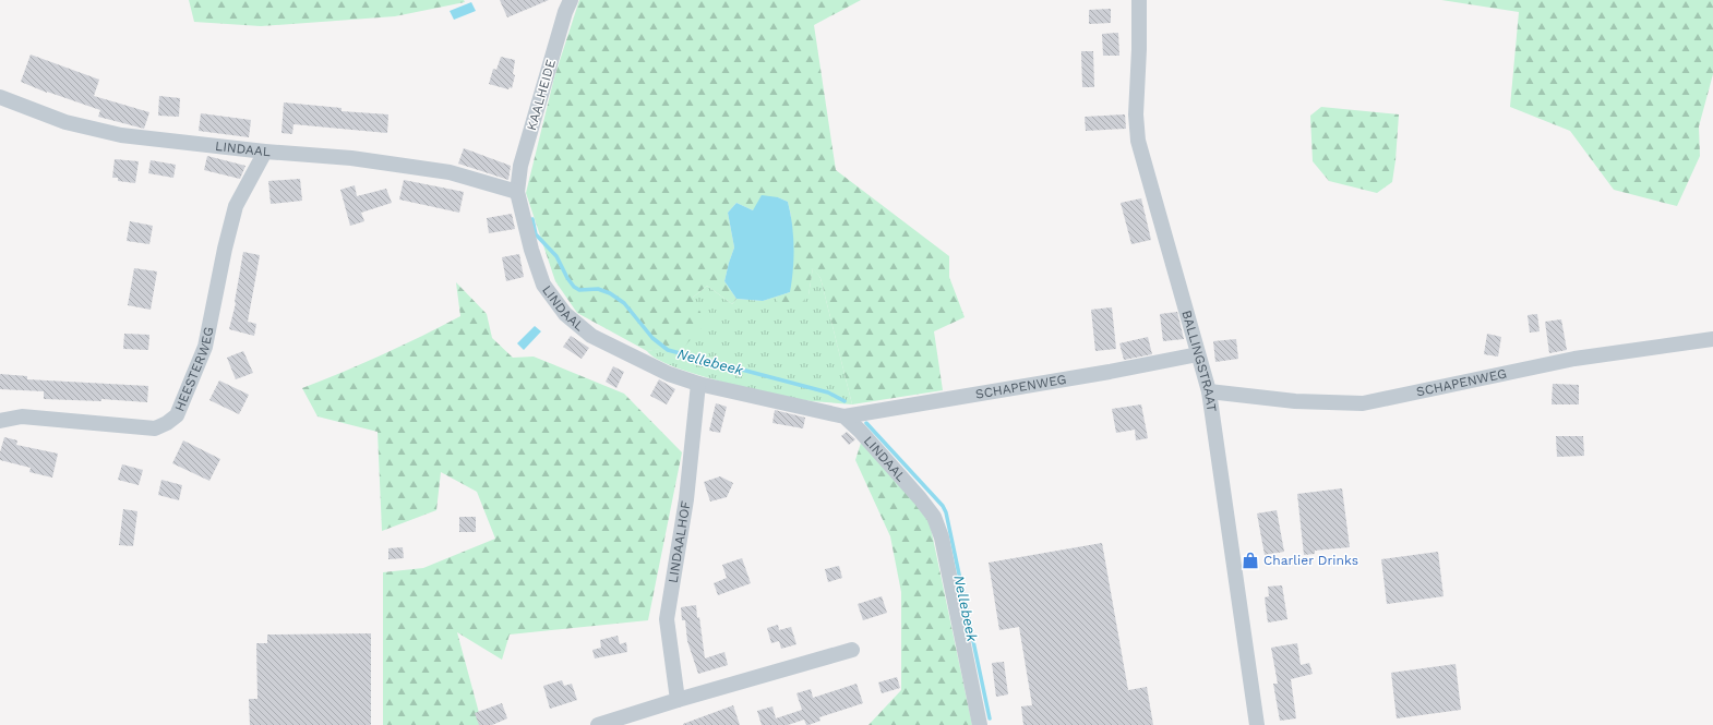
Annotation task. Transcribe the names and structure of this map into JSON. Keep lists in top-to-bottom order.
{
  "streets": {
    "street": [
      "KAALHEIDE",
      "LINDAAL",
      "BALLINGSTRAAT",
      "HEESTERWEG",
      "SCHAPENWEG",
      "LINDAALHOF"
    ]
  },
  "crossings": [
    ["KAALHEIDE", "LINDAAL"],
    ["LINDAAL", "HEESTERWEG"],
    ["LINDAAL", "SCHAPENWEG"],
    ["LINDAAL", "LINDAALHOF"],
    ["BALLINGSTRAAT", "SCHAPENWEG"]
  ],
  "water": ["Nellebeek"],
  "places": {
    "shop": ["Charlier Drinks"]
  }
}
